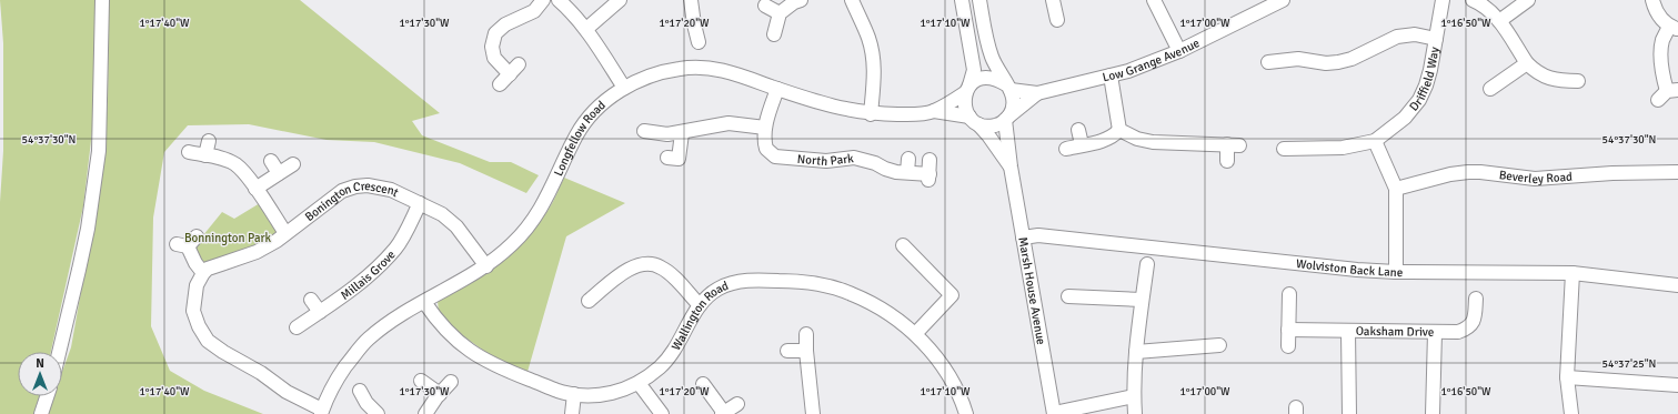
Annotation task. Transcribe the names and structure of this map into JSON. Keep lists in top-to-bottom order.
{
  "streets": {
    "street": [
      "Low Grange Avenue",
      "Driffield Way",
      "Longfellow Road",
      "North Park",
      "Beverley Road",
      "Bonington Crescent",
      "Wolviston Back Lane",
      "Millais Grove",
      "Marsh House Avenue",
      "Wallington Road",
      "Oaksham Drive"
    ]
  },
  "crossings": [
    ["Low Grange Avenue", "Longfellow Road"],
    ["Low Grange Avenue", "Marsh House Avenue"],
    ["Longfellow Road", "North Park"],
    ["Longfellow Road", "Bonington Crescent"],
    ["Longfellow Road", "Marsh House Avenue"],
    ["Longfellow Road", "Wallington Road"],
    ["Bonington Crescent", "Millais Grove"],
    ["Wolviston Back Lane", "Marsh House Avenue"]
  ],
  "parks": ["Bonnington Park"],
  "north": "top",
  "coordinates": [
    "1°17'40\"W",
    "1°17'30\"W",
    "1°17'20\"W",
    "1°17'10\"W",
    "1°17'00\"W",
    "1°16'50\"W",
    "54°37'30\"N",
    "54°37'25\"N"
  ]
}
